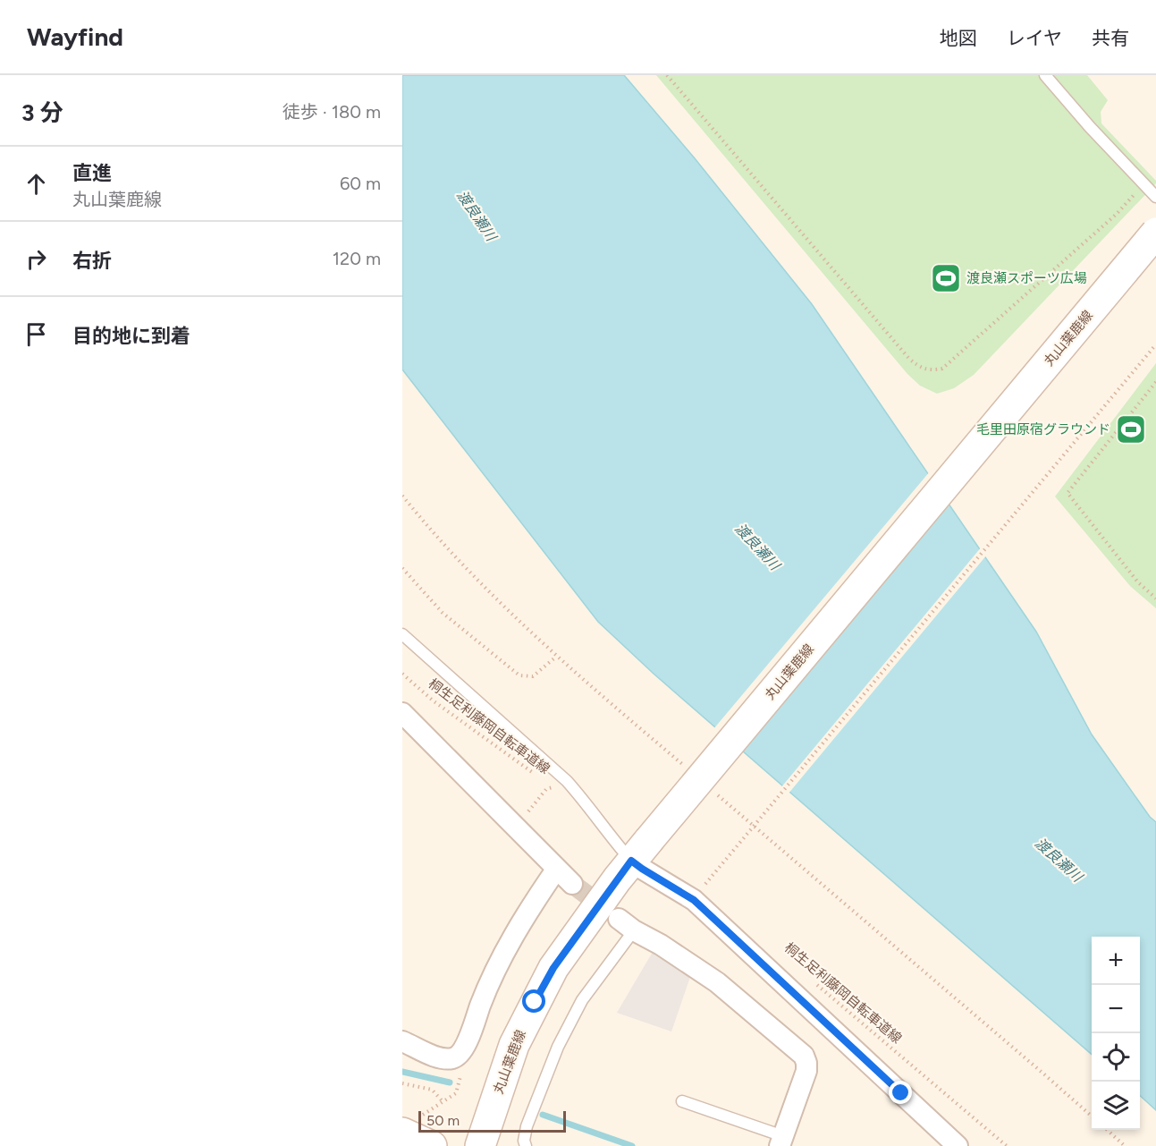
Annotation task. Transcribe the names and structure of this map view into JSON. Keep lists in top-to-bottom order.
{
  "streets": {
    "main road": ["丸山葉鹿線"],
    "path": ["桐生足利藤岡自転車道線"]
  },
  "water": ["渡良瀬川"],
  "places": {
    "sports": ["渡良瀬スポーツ広場", "毛里田原宿グラウンド"]
  },
  "scale_bar": "50 m",
  "page": {
    "header": "Wayfind",
    "nav": ["地図", "レイヤ", "共有"],
    "heading": ["3 分", "徒歩 · 180 m"],
    "list": [
      ["直進", "丸山葉鹿線", "60 m"],
      ["右折", "120 m"],
      "目的地に到着"
    ],
    "map_buttons": ["+", "−"],
    "scale": "50 m"
  }
}
